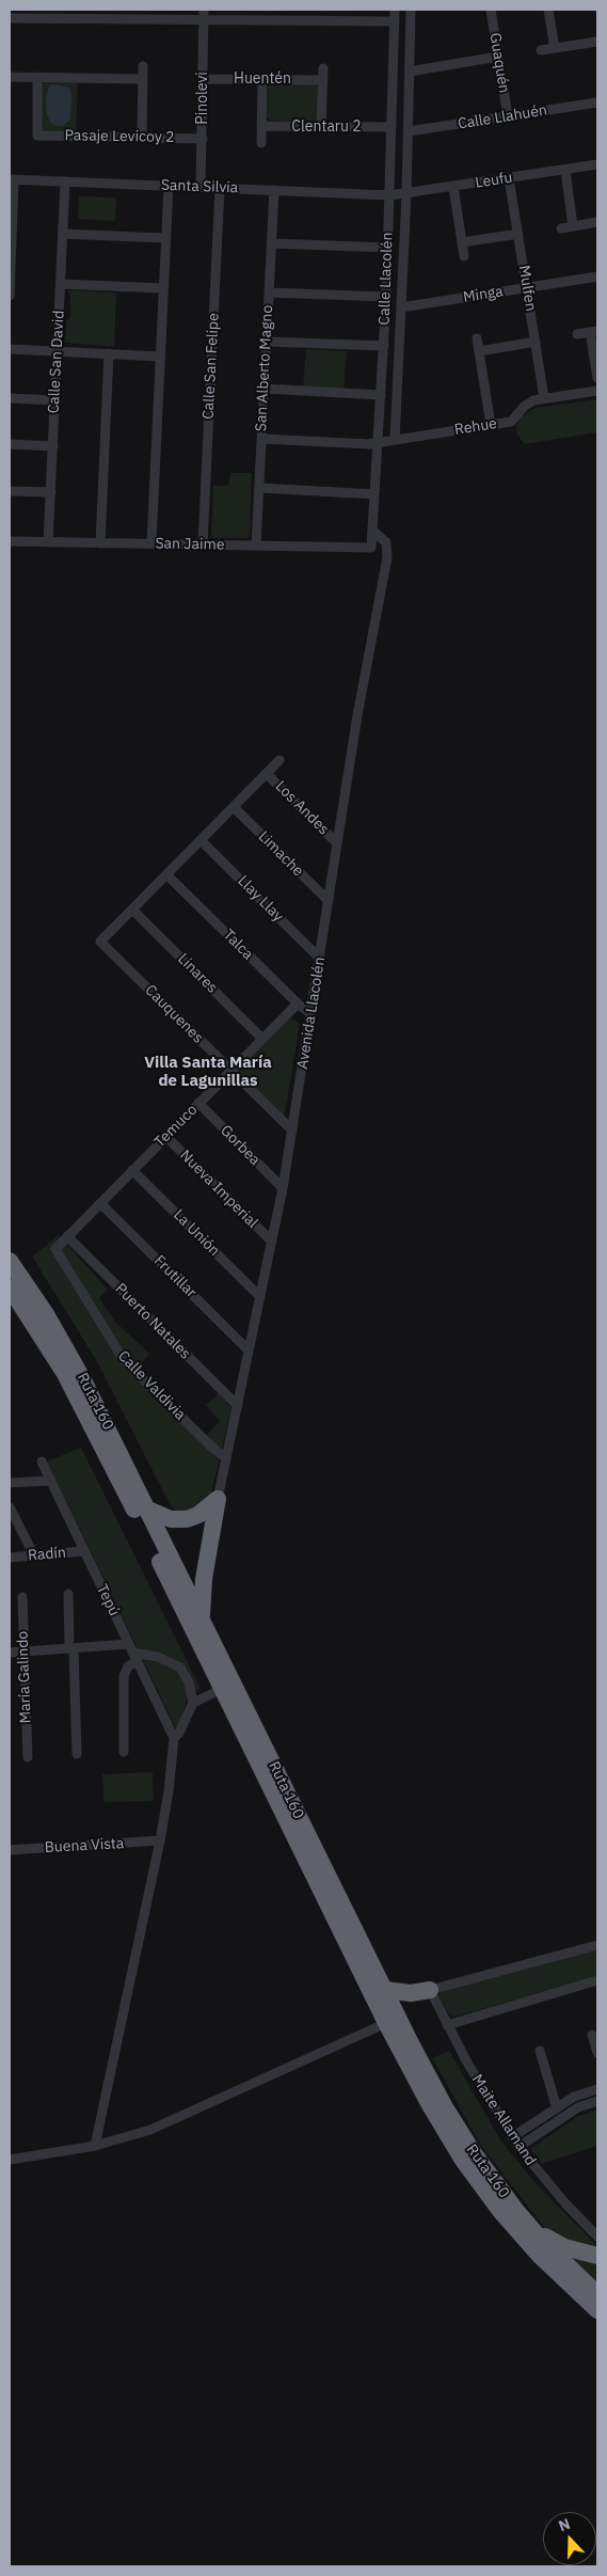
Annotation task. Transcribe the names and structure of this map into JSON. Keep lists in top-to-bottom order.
{
  "streets": {
    "highway": ["Ruta 160"],
    "street": [
      "Guaquén",
      "Huentén",
      "Pinolevi",
      "Calle Llahuén",
      "Clentaru 2",
      "Pasaje Levicoy 2",
      "Leufu",
      "Santa Silvia",
      "Calle Llacolén",
      "Mulfen",
      "Minga",
      "Calle San David",
      "Calle San Felipe",
      "San Alberto Magno",
      "Rehue",
      "San Jaime",
      "Los Andes",
      "Limache",
      "Llay Llay",
      "Talca",
      "Linares",
      "Avenida Llacolén",
      "Cauquenes",
      "Temuco",
      "Gorbea",
      "Nueva Imperial",
      "La Unión",
      "Frutillar",
      "Puerto Natales",
      "Calle Valdivia",
      "Radín",
      "Tepú",
      "María Galindo",
      "Buena Vista",
      "Maite Allamand"
    ]
  },
  "crossings": [
    ["Guaquén", "Calle Llahuén"],
    ["Huentén", "Pinolevi"],
    ["Pinolevi", "Pasaje Levicoy 2"],
    ["Pinolevi", "Santa Silvia"],
    ["Calle Llahuén", "Calle Llacolén"],
    ["Clentaru 2", "Calle Llacolén"],
    ["Leufu", "Santa Silvia"],
    ["Leufu", "Calle Llacolén"],
    ["Leufu", "Mulfen"],
    ["Santa Silvia", "Calle Llacolén"],
    ["Santa Silvia", "Calle San David"],
    ["Santa Silvia", "Calle San Felipe"],
    ["Santa Silvia", "San Alberto Magno"],
    ["Calle Llacolén", "Minga"],
    ["Calle Llacolén", "Rehue"],
    ["Calle Llacolén", "San Jaime"],
    ["Calle Llacolén", "Avenida Llacolén"],
    ["Mulfen", "Minga"],
    ["Mulfen", "Rehue"],
    ["Calle San David", "San Jaime"],
    ["Calle San Felipe", "San Jaime"],
    ["San Alberto Magno", "Rehue"],
    ["San Alberto Magno", "San Jaime"],
    ["Los Andes", "Avenida Llacolén"],
    ["Limache", "Avenida Llacolén"],
    ["Llay Llay", "Avenida Llacolén"],
    ["Talca", "Avenida Llacolén"],
    ["Talca", "Temuco"],
    ["Linares", "Cauquenes"],
    ["Linares", "Temuco"],
    ["Avenida Llacolén", "Cauquenes"],
    ["Avenida Llacolén", "Gorbea"],
    ["Avenida Llacolén", "Nueva Imperial"],
    ["Avenida Llacolén", "La Unión"],
    ["Avenida Llacolén", "Frutillar"],
    ["Avenida Llacolén", "Puerto Natales"],
    ["Avenida Llacolén", "Calle Valdivia"],
    ["Cauquenes", "Temuco"],
    ["Temuco", "Gorbea"],
    ["Temuco", "Nueva Imperial"],
    ["Temuco", "La Unión"],
    ["Temuco", "Frutillar"],
    ["Temuco", "Puerto Natales"],
    ["Temuco", "Calle Valdivia"],
    ["Radín", "Tepú"]
  ],
  "districts": ["Villa Santa María de Lagunillas"],
  "north": "top"
}
